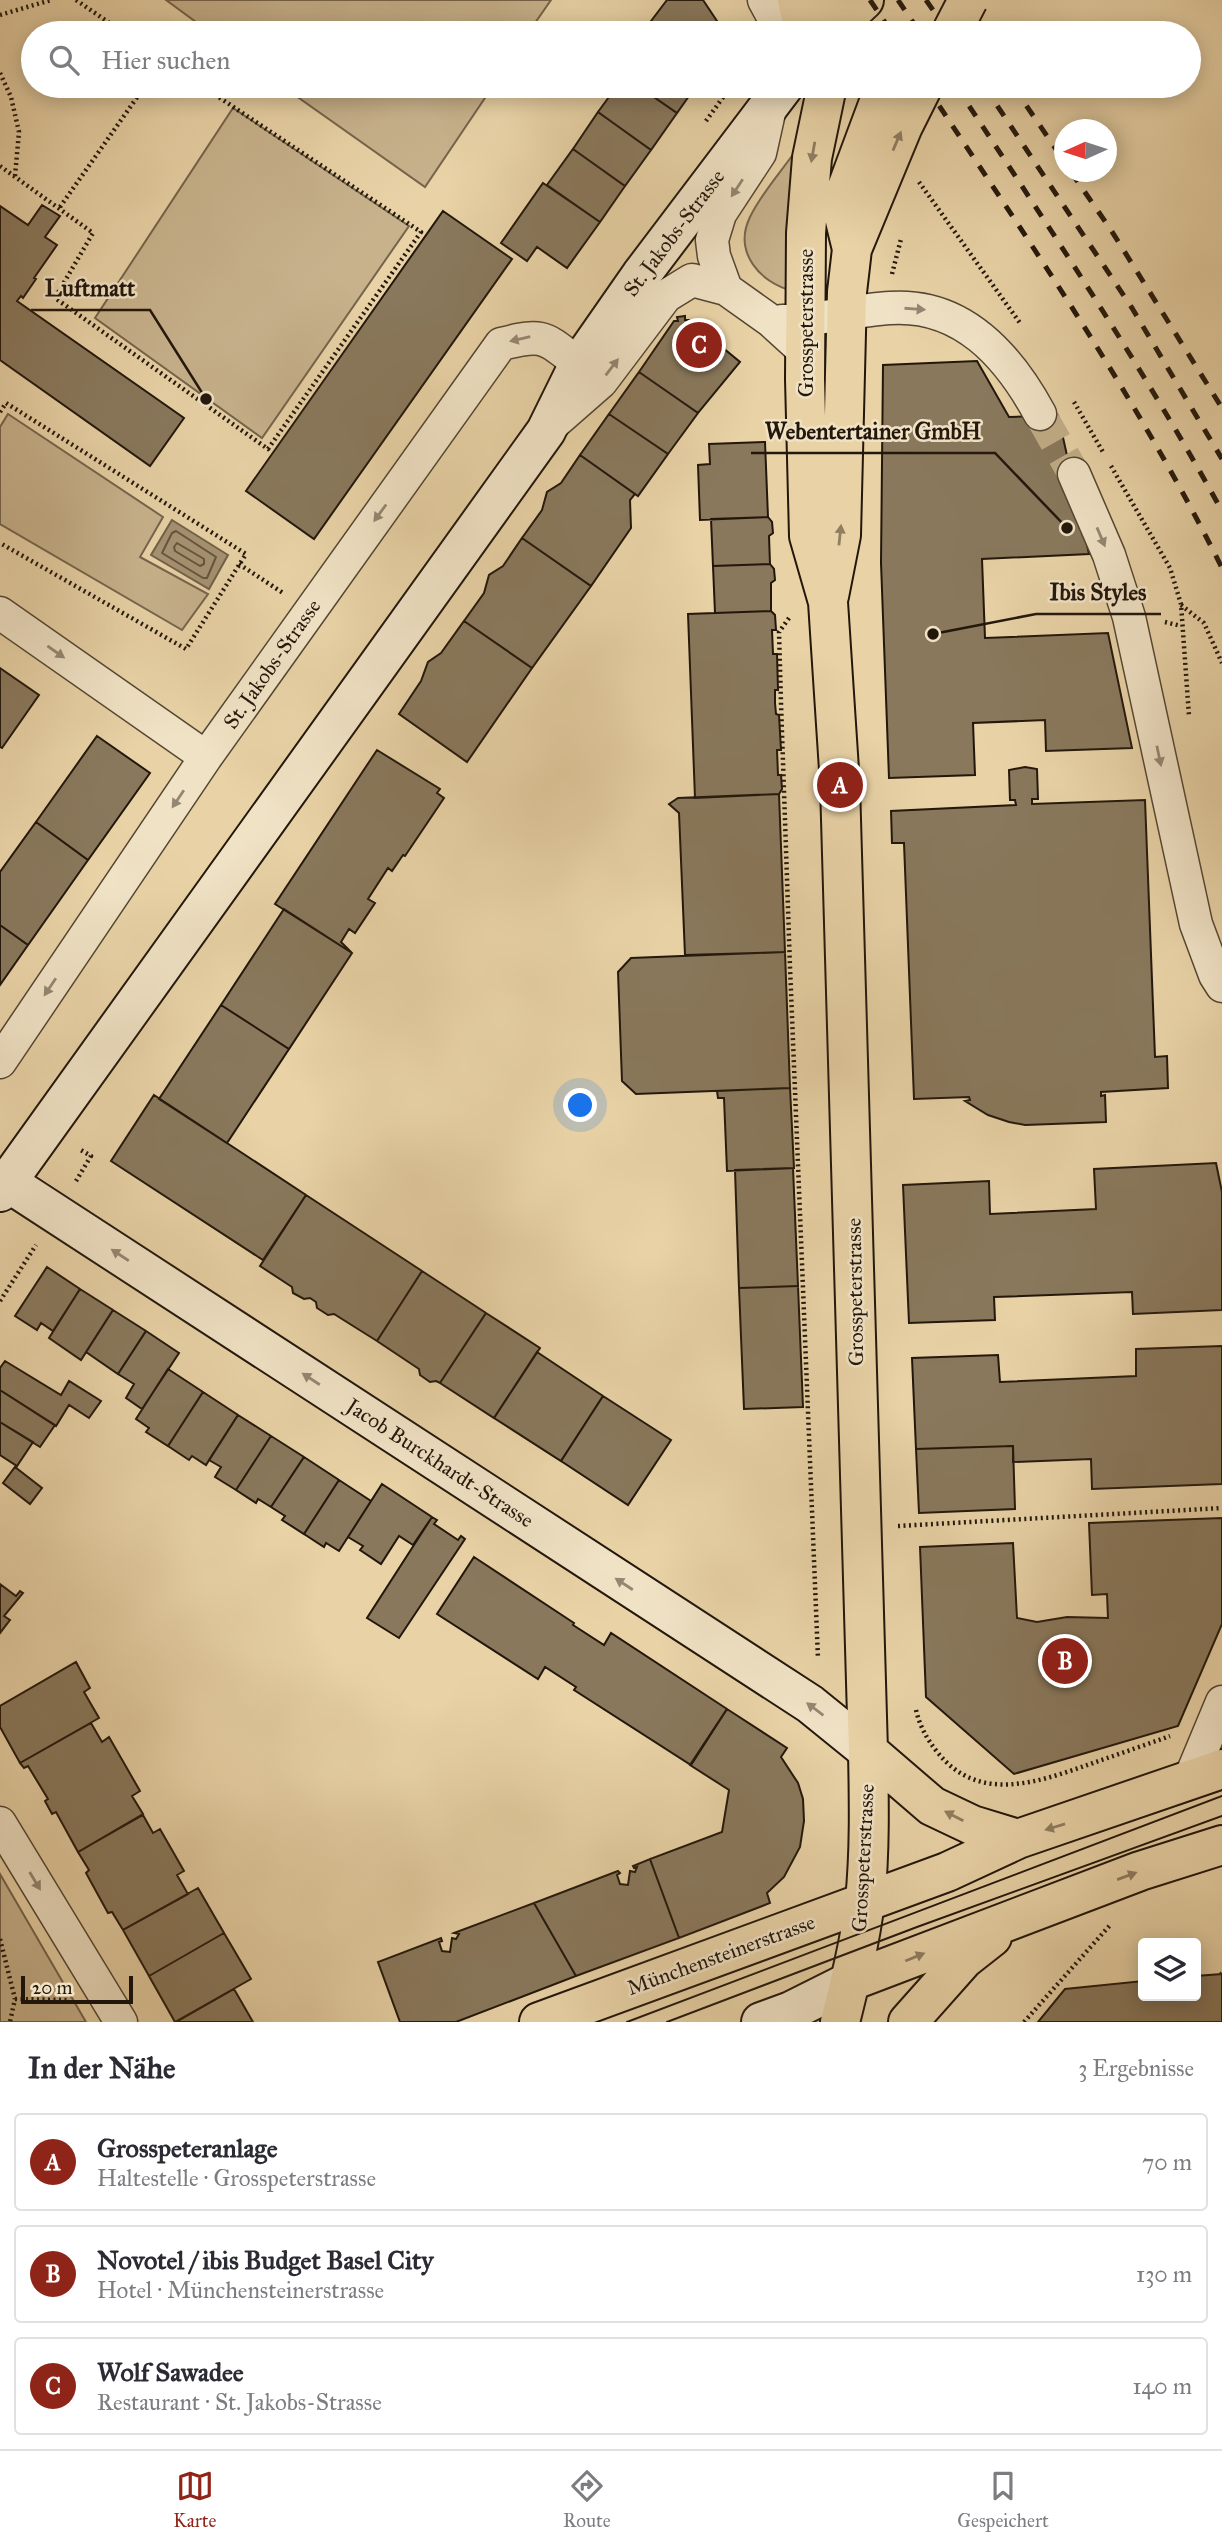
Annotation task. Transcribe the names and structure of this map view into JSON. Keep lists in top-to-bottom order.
{
  "streets": {
    "main road": [
      "St. Jakobs-Strasse",
      "Grosspeterstrasse",
      "Jacob Burckhardt-Strasse",
      "Münchensteinerstrasse"
    ]
  },
  "crossings": [
    ["St. Jakobs-Strasse", "Grosspeterstrasse"],
    ["St. Jakobs-Strasse", "Jacob Burckhardt-Strasse"],
    ["Grosspeterstrasse", "Jacob Burckhardt-Strasse"],
    ["Grosspeterstrasse", "Münchensteinerstrasse"]
  ],
  "one_way": ["Jacob Burckhardt-Strasse"],
  "places": ["Luftmatt", "Webentertainer GmbH", "Ibis Styles"],
  "scale_bar": "20 m",
  "north": "left",
  "page": {
    "search": "Hier suchen",
    "pins": ["C", "A", "B"],
    "scale": "20 m",
    "heading": ["In der Nähe", "3 Ergebnisse"],
    "list": [
      {
        "mark": "A",
        "name": "Grosspeteranlage",
        "note": "Haltestelle · Grosspeterstrasse",
        "value": "70 m"
      },
      {
        "mark": "B",
        "name": "Novotel / ibis Budget Basel City",
        "note": "Hotel · Münchensteinerstrasse",
        "value": "130 m"
      },
      {
        "mark": "C",
        "name": "Wolf Sawadee",
        "note": "Restaurant · St. Jakobs-Strasse",
        "value": "140 m"
      }
    ],
    "nav": ["Karte", "Route", "Gespeichert"]
  }
}
